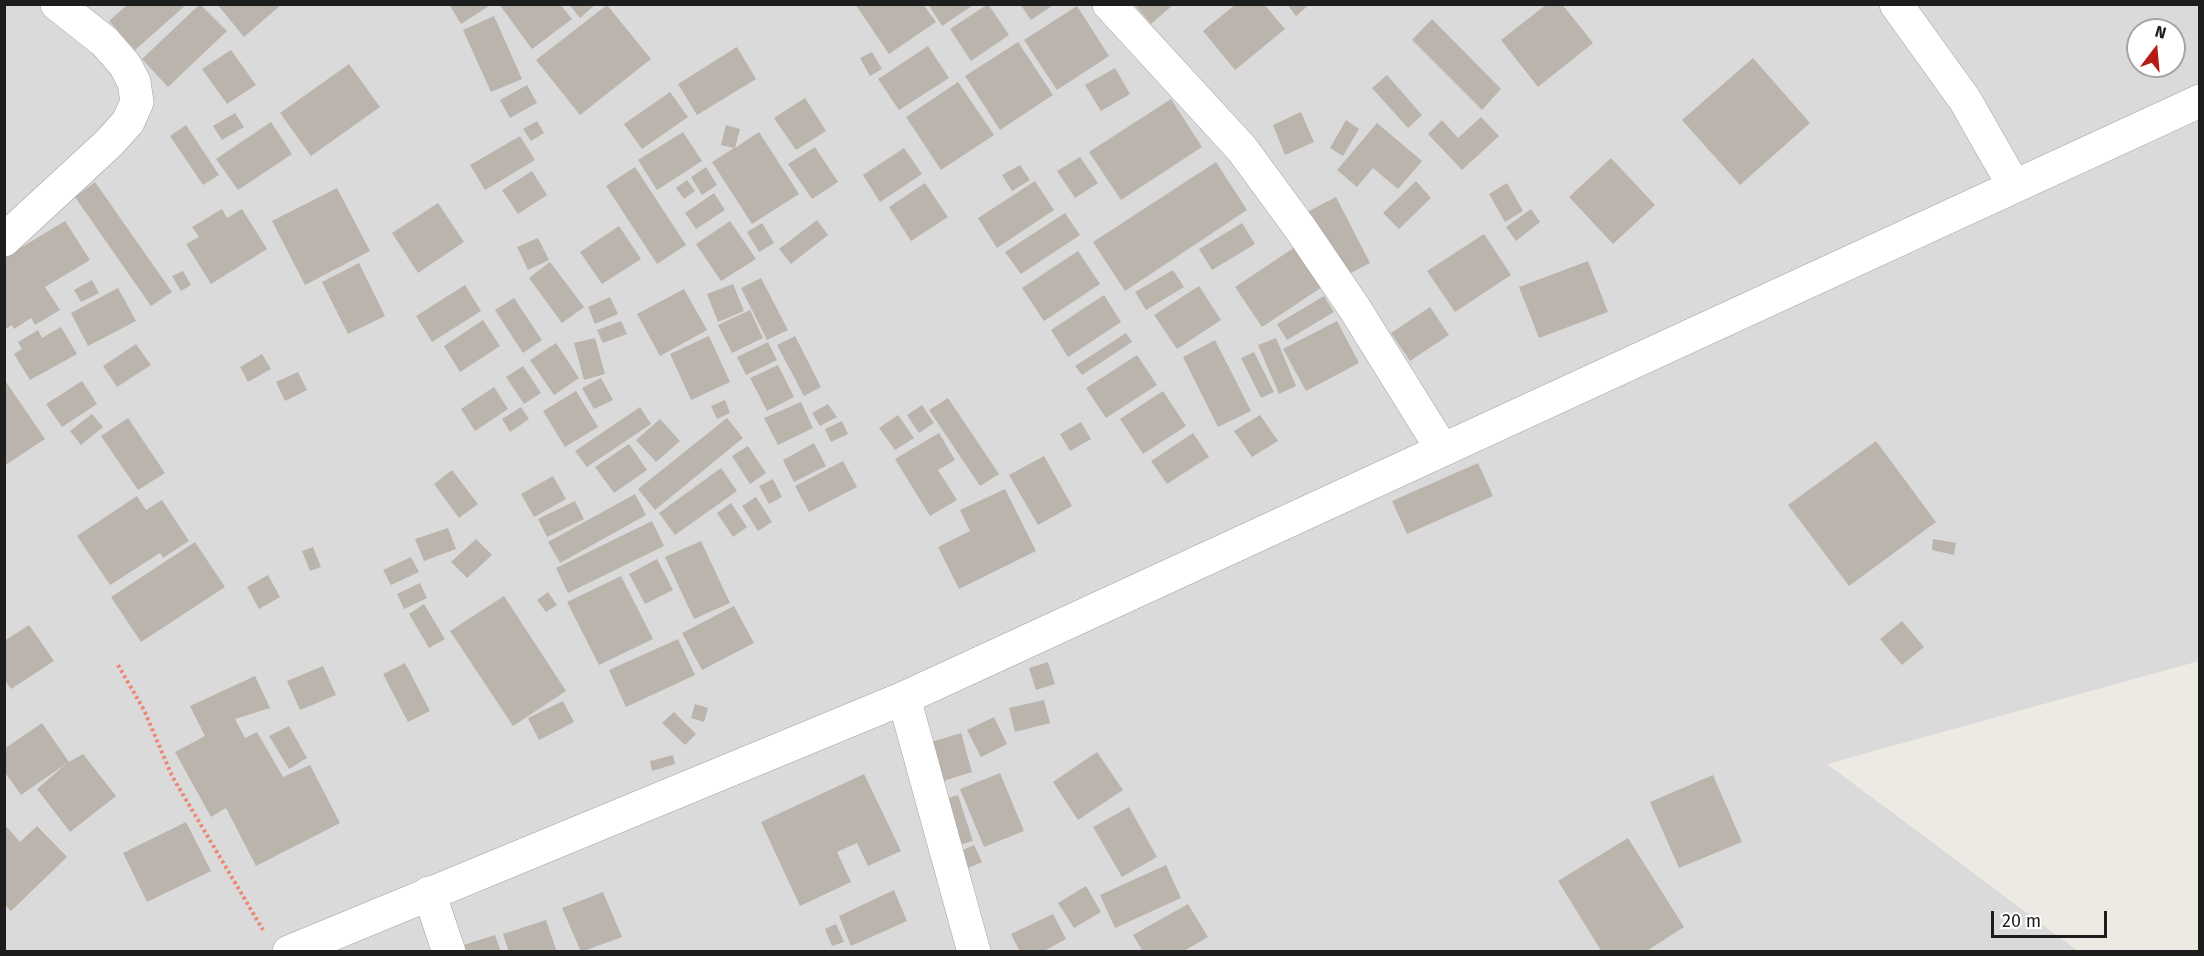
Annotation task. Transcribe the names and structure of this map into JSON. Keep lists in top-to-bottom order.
{
  "scale_bar": "20 m",
  "north": "top"
}
